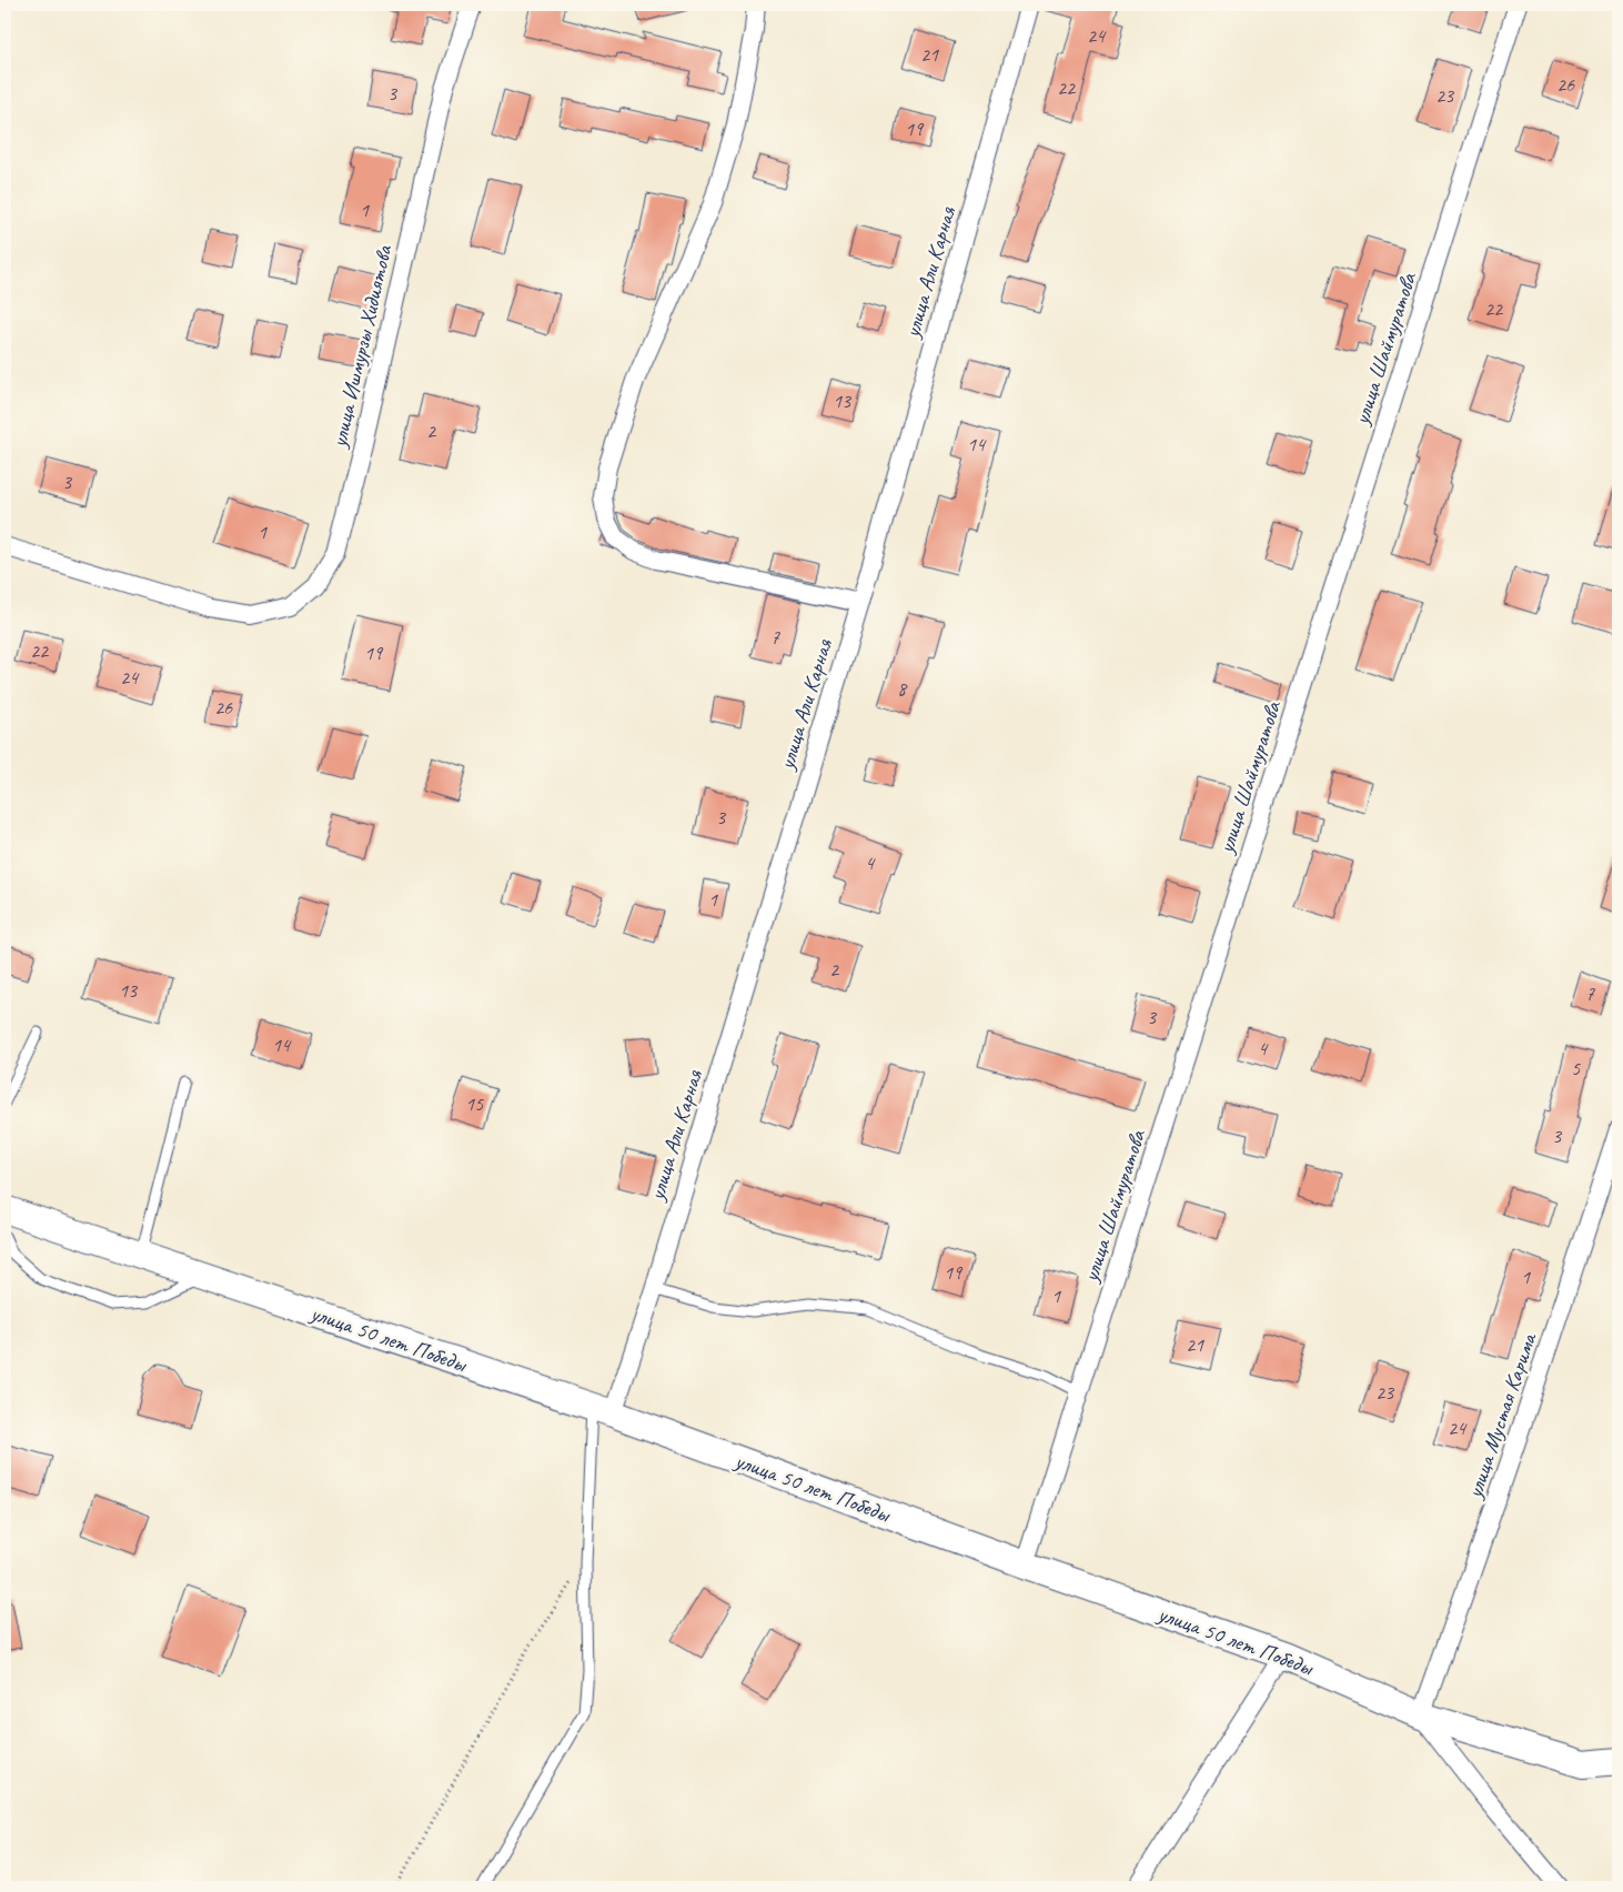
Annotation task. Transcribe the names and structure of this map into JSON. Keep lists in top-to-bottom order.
{
  "streets": {
    "street": [
      "улица Али Карная",
      "улица Ишмурзы Хидиятова",
      "улица Шаймуратова",
      "улица 50 лет Победы",
      "улица Мустая Карима"
    ]
  },
  "crossings": [
    ["улица Али Карная", "улица 50 лет Победы"],
    ["улица Шаймуратова", "улица 50 лет Победы"],
    ["улица 50 лет Победы", "улица Мустая Карима"]
  ],
  "house_numbers": [
    "24",
    "21",
    "26",
    "22",
    "3",
    "23",
    "19",
    "1",
    "22",
    "13",
    "2",
    "14",
    "3",
    "1",
    "7",
    "22",
    "19",
    "24",
    "8",
    "26",
    "3",
    "4",
    "1",
    "2",
    "13",
    "7",
    "3",
    "14",
    "4",
    "5",
    "15",
    "3",
    "19",
    "1",
    "1",
    "21",
    "23",
    "24"
  ]
}
